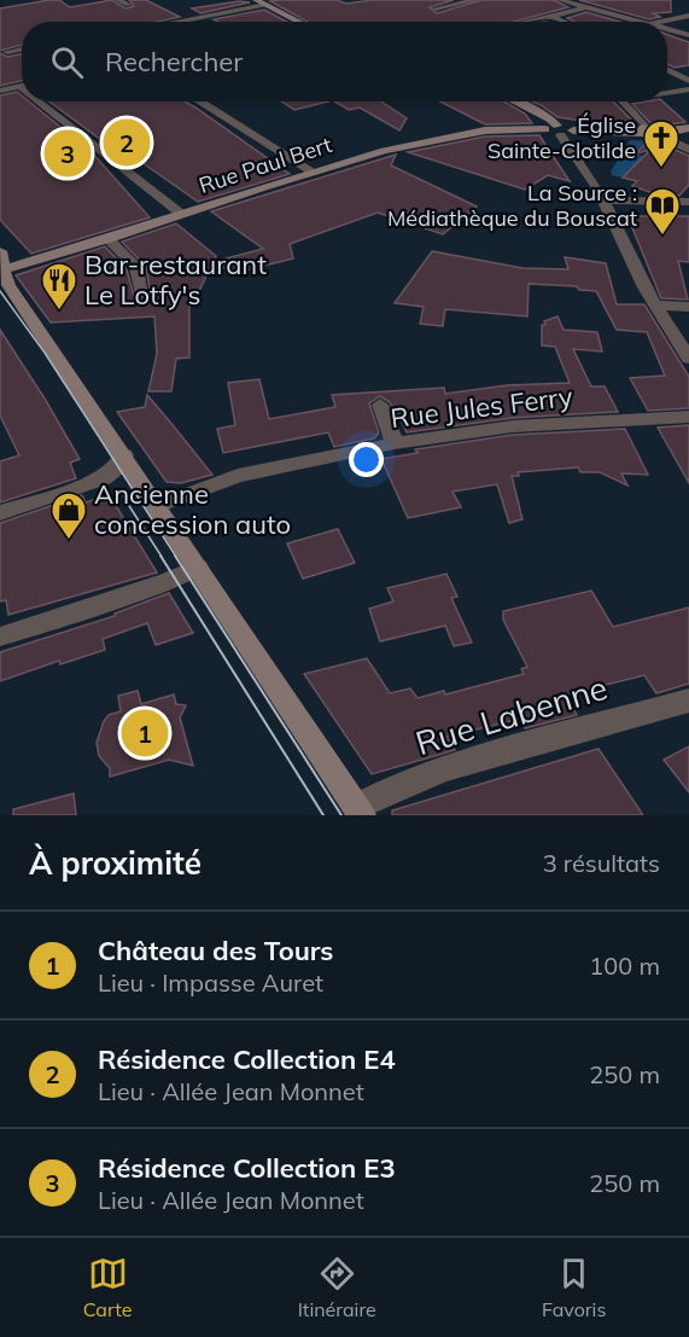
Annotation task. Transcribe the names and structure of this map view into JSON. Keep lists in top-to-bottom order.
{
  "streets": {
    "street": ["Rue Paul Bert", "Rue Jules Ferry", "Rue Labenne"]
  },
  "places": {
    "church": ["Église Sainte-Clotilde"],
    "library": ["La Source : Médiathèque du Bouscat"],
    "restaurant": ["Bar-restaurant Le Lotfy's"],
    "shop": ["Ancienne concession auto"]
  },
  "page": {
    "search": "Rechercher",
    "pins": ["2", "3", "1"],
    "heading": ["À proximité", "3 résultats"],
    "list": [
      {
        "mark": "1",
        "name": "Château des Tours",
        "note": "Lieu · Impasse Auret",
        "value": "100 m"
      },
      {
        "mark": "2",
        "name": "Résidence Collection E4",
        "note": "Lieu · Allée Jean Monnet",
        "value": "250 m"
      },
      {
        "mark": "3",
        "name": "Résidence Collection E3",
        "note": "Lieu · Allée Jean Monnet",
        "value": "250 m"
      }
    ],
    "nav": ["Carte", "Itinéraire", "Favoris"]
  }
}
